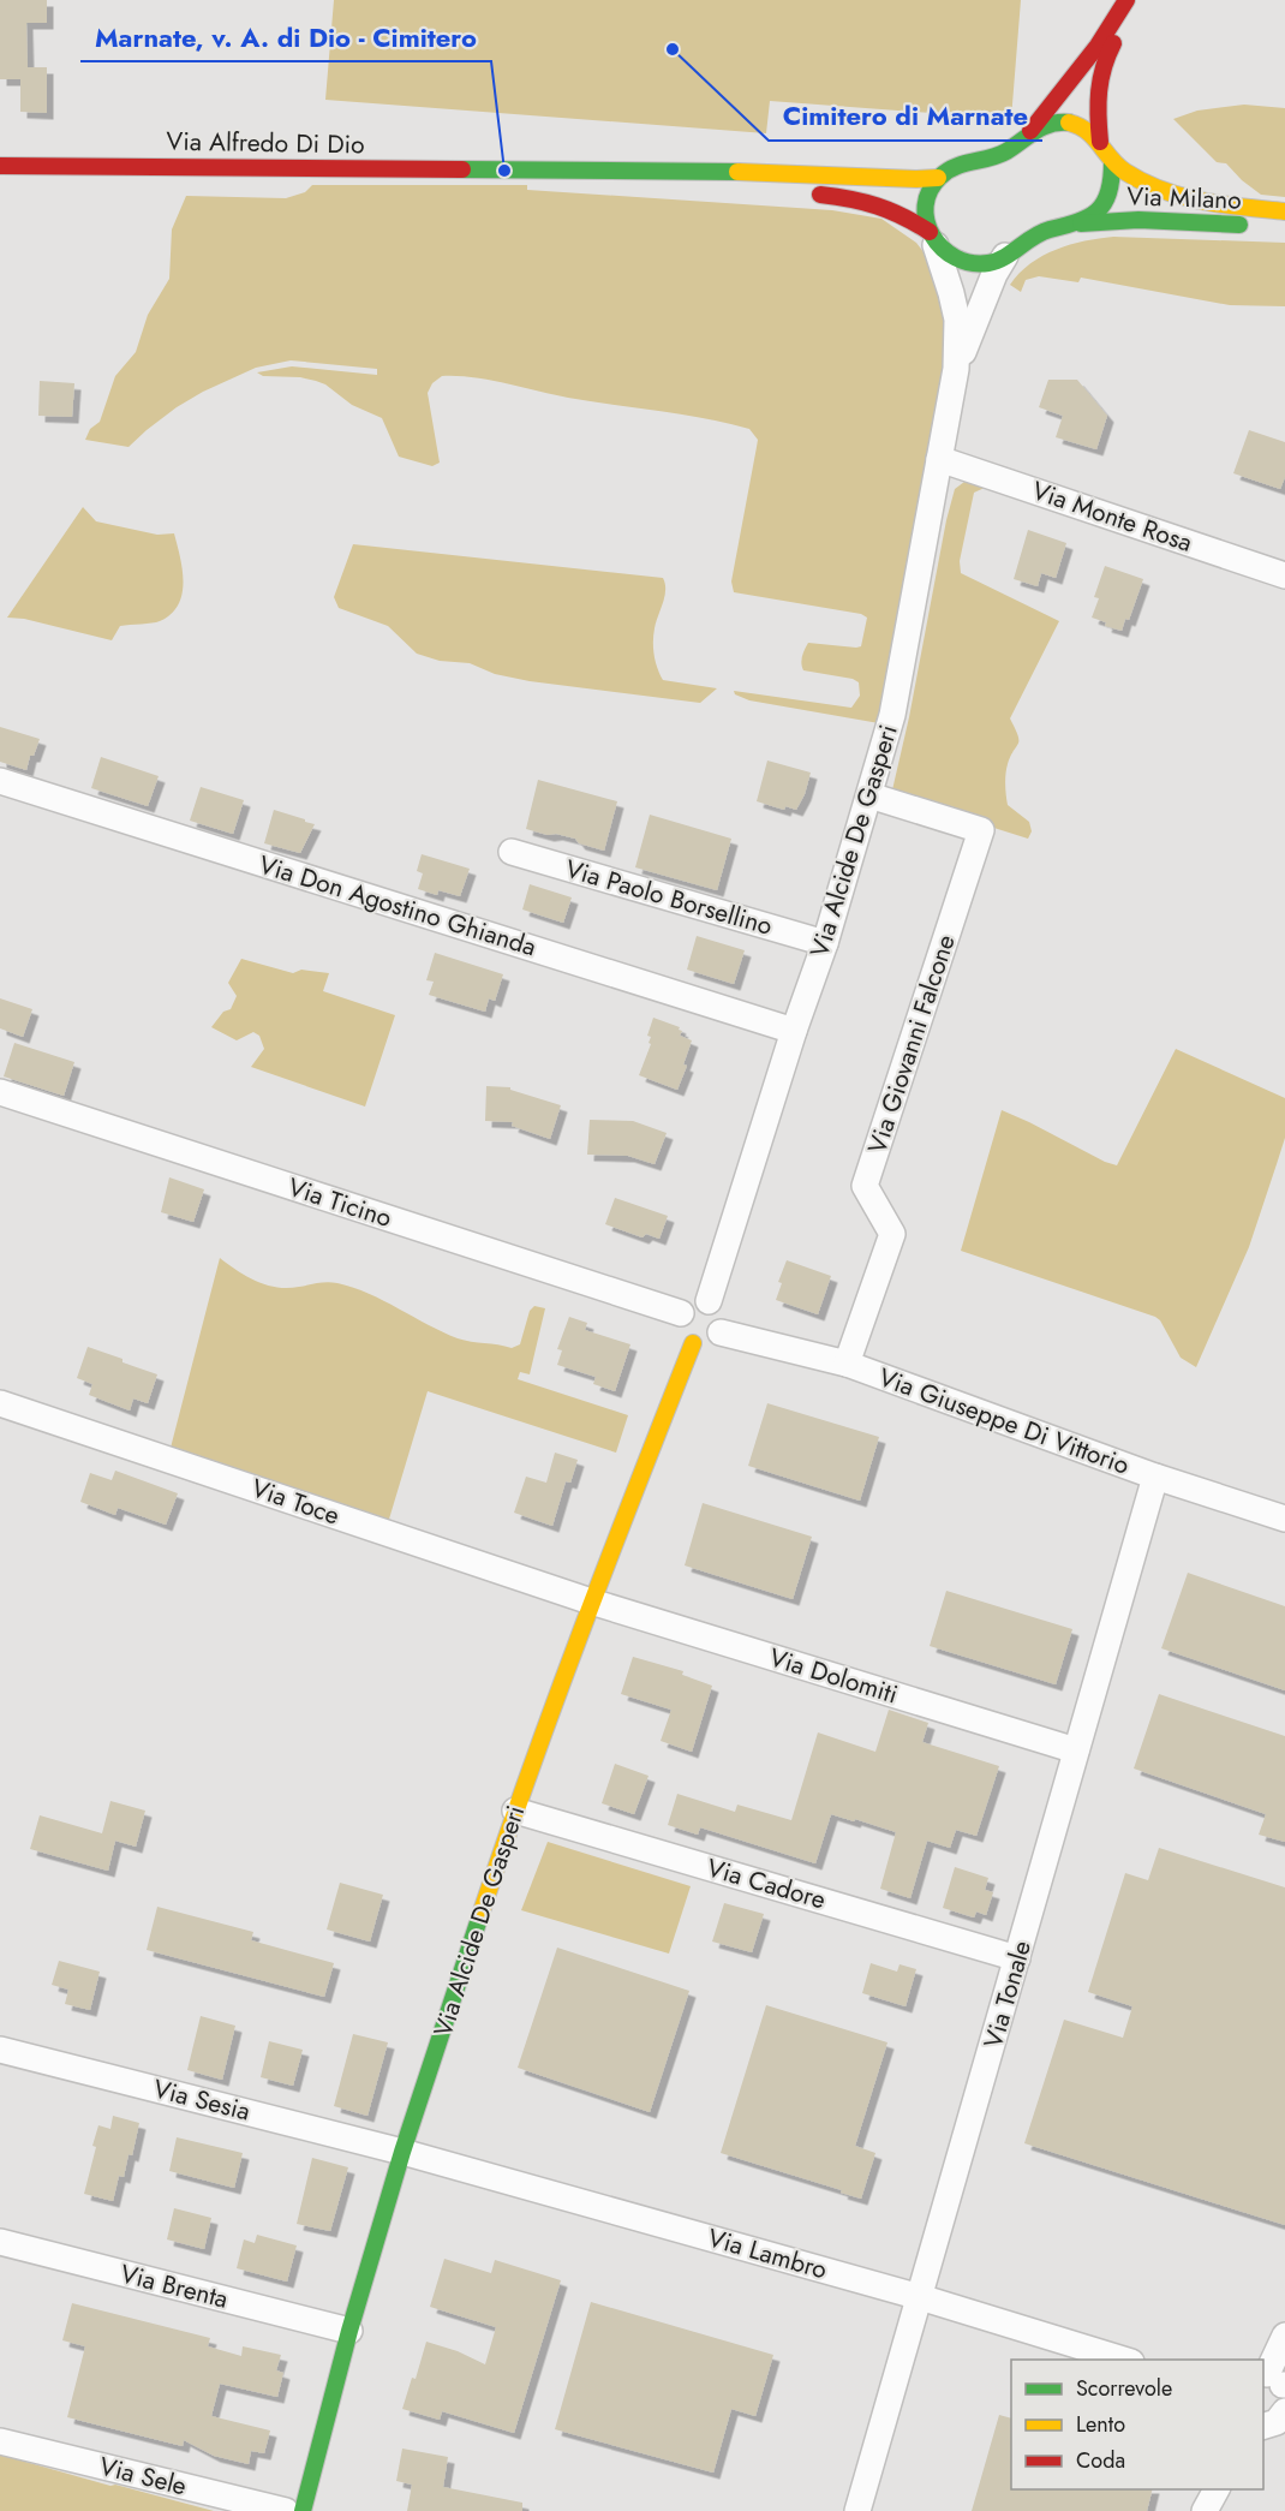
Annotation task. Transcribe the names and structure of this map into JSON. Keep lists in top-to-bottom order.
{
  "streets": {
    "main road": ["Via Alfredo Di Dio", "Via Milano", "Via Alcide De Gasperi"],
    "street": [
      "Via Monte Rosa",
      "Via Paolo Borsellino",
      "Via Don Agostino Ghianda",
      "Via Giovanni Falcone",
      "Via Ticino",
      "Via Giuseppe Di Vittorio",
      "Via Toce",
      "Via Dolomiti",
      "Via Cadore",
      "Via Tonale",
      "Via Sesia",
      "Via Lambro",
      "Via Brenta",
      "Via Sele"
    ]
  },
  "crossings": [
    ["Via Milano", "Via Alcide De Gasperi"],
    ["Via Monte Rosa", "Via Alcide De Gasperi"],
    ["Via Alcide De Gasperi", "Via Paolo Borsellino"],
    ["Via Alcide De Gasperi", "Via Don Agostino Ghianda"],
    ["Via Alcide De Gasperi", "Via Giovanni Falcone"],
    ["Via Alcide De Gasperi", "Via Ticino"],
    ["Via Alcide De Gasperi", "Via Giuseppe Di Vittorio"],
    ["Via Alcide De Gasperi", "Via Toce"],
    ["Via Alcide De Gasperi", "Via Dolomiti"],
    ["Via Alcide De Gasperi", "Via Cadore"],
    ["Via Alcide De Gasperi", "Via Sesia"],
    ["Via Alcide De Gasperi", "Via Lambro"],
    ["Via Alcide De Gasperi", "Via Brenta"],
    ["Via Giovanni Falcone", "Via Giuseppe Di Vittorio"],
    ["Via Ticino", "Via Giuseppe Di Vittorio"],
    ["Via Giuseppe Di Vittorio", "Via Tonale"],
    ["Via Toce", "Via Dolomiti"],
    ["Via Dolomiti", "Via Tonale"],
    ["Via Cadore", "Via Tonale"],
    ["Via Tonale", "Via Lambro"],
    ["Via Sesia", "Via Lambro"]
  ],
  "places": ["Cimitero di Marnate", "Marnate, v. A. di Dio - Cimitero"],
  "legend": ["Scorrevole", "Lento", "Coda"]
}
